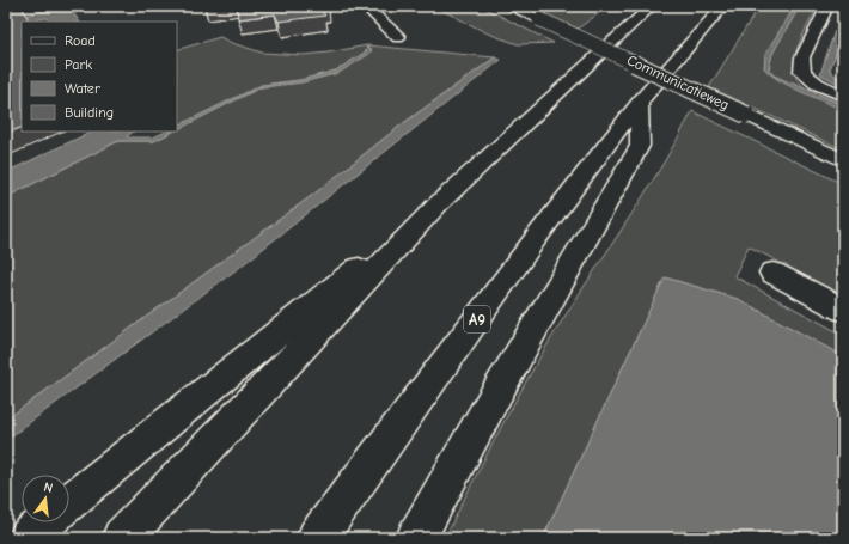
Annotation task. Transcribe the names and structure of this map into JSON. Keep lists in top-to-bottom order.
{
  "streets": {
    "main road": ["Communicatieweg", "A9"]
  },
  "legend": [
    "Road",
    "Park",
    "Water",
    "Building"
  ],
  "north": "top"
}
